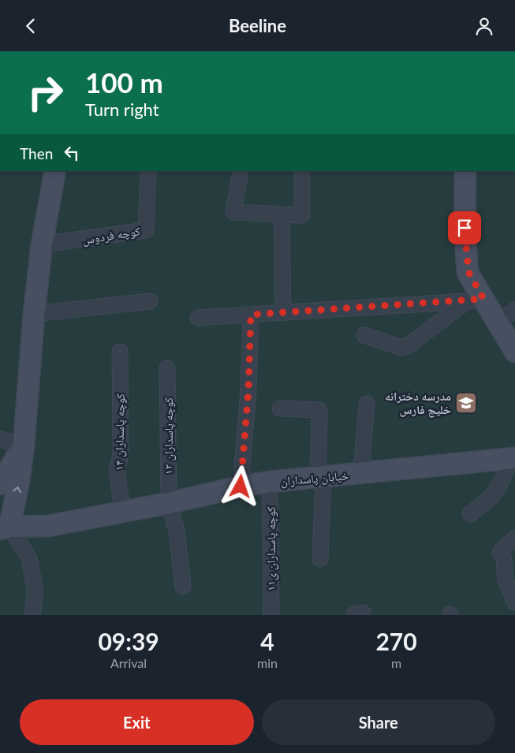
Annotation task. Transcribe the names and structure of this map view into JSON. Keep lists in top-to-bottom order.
{
  "streets": {
    "street": [
      "کوچه فردوس",
      "کوچه پاسداران ۱۴",
      "کوچه پاسداران ۱۲",
      "خیابان پاسداران",
      "کوچه پاسداران ی۱۱"
    ]
  },
  "crossings": [
    ["کوچه پاسداران ۱۴", "خیابان پاسداران"],
    ["کوچه پاسداران ۱۲", "خیابان پاسداران"],
    ["خیابان پاسداران", "کوچه پاسداران ی۱۱"]
  ],
  "places": {
    "school or university": ["مدرسه دخترانه خلیج فارس"]
  },
  "page": {
    "header": "Beeline",
    "turn": ["100 m", "Turn right"],
    "then": "Then",
    "eta": [
      "09:39",
      "Arrival",
      "4",
      "min",
      "270",
      "m"
    ],
    "buttons": ["Exit", "Share"]
  }
}
